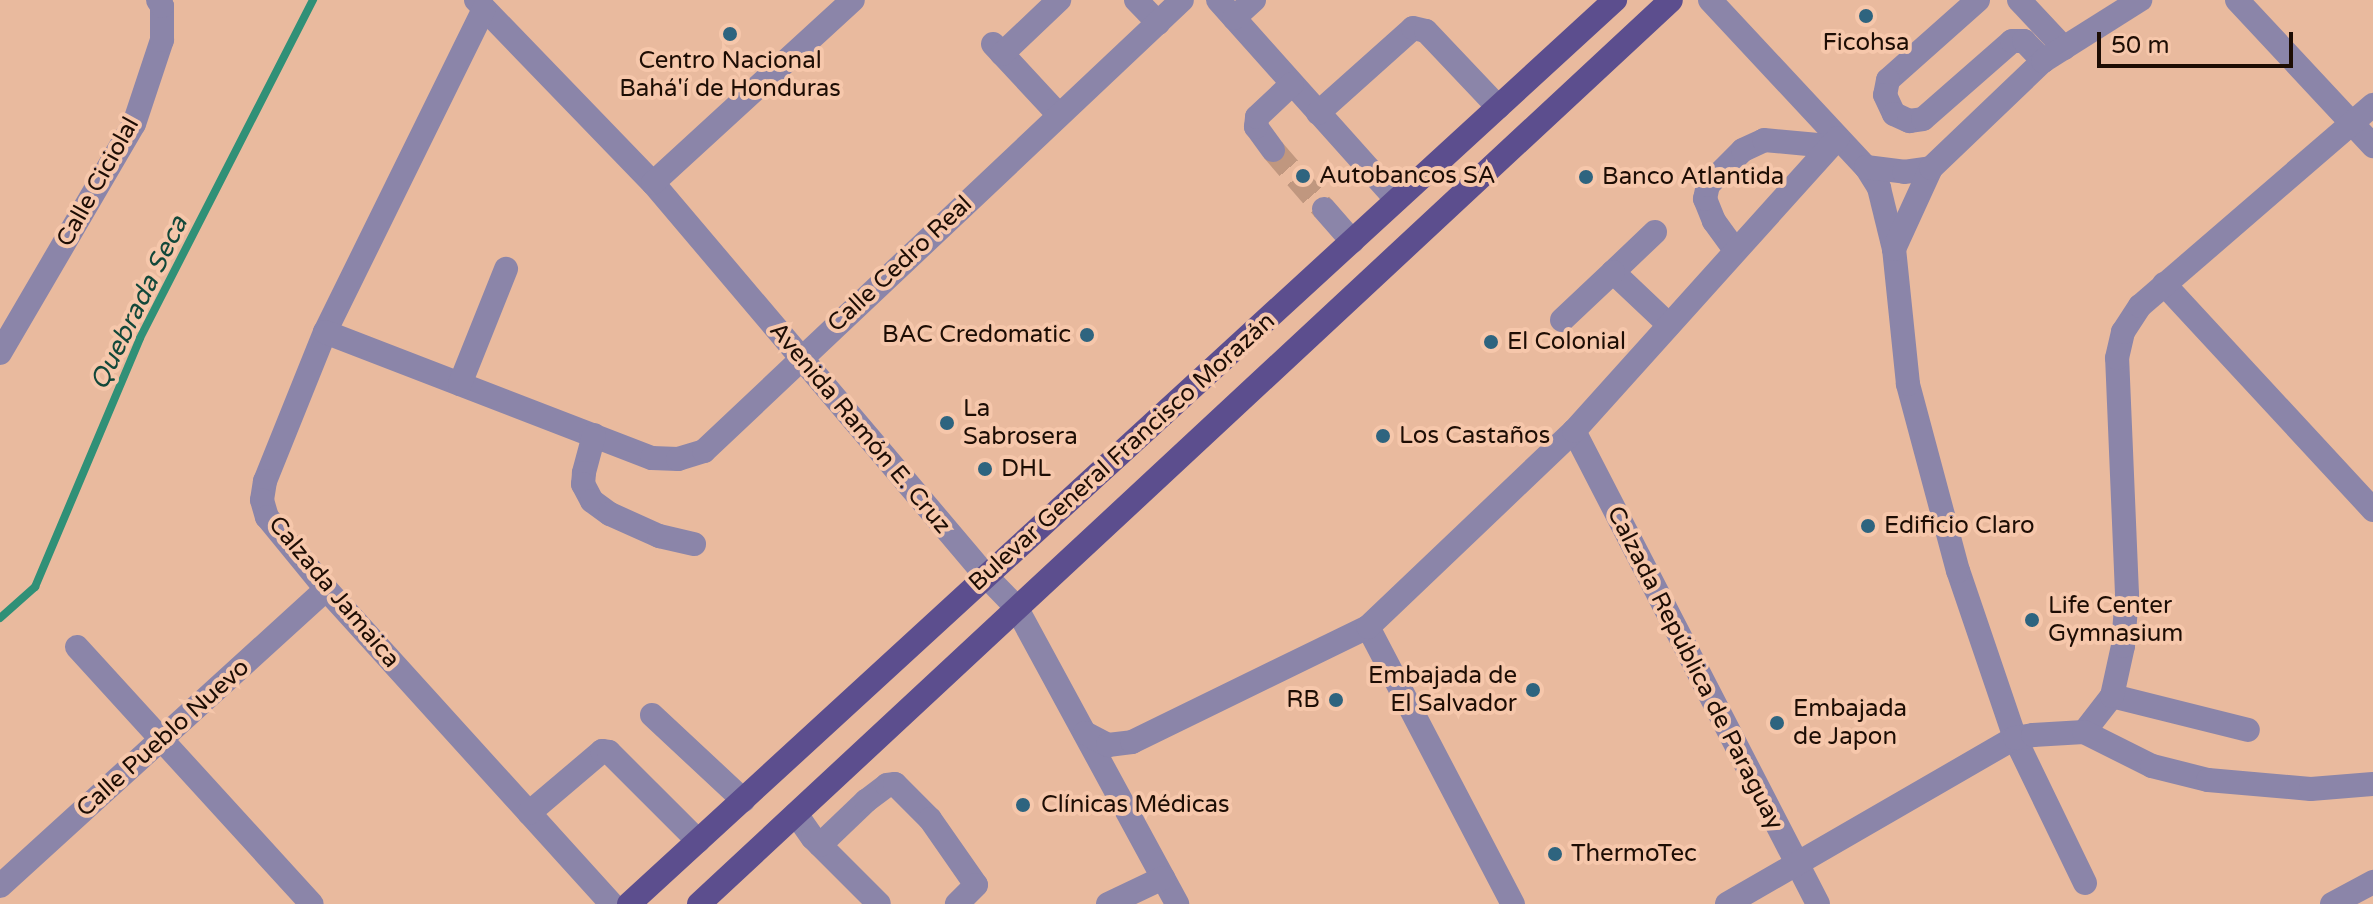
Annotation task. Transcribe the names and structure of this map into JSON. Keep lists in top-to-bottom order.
{
  "streets": {
    "main road": ["Bulevar General Francisco Morazán"],
    "street": [
      "Calle Ciciolal",
      "Calle Cedro Real",
      "Avenida Ramón E. Cruz",
      "Calzada Jamaica",
      "Calzada República de Paraguay",
      "Calle Pueblo Nuevo"
    ]
  },
  "crossings": [
    ["Calle Cedro Real", "Avenida Ramón E. Cruz"],
    ["Calle Cedro Real", "Calzada Jamaica"],
    ["Avenida Ramón E. Cruz", "Bulevar General Francisco Morazán"],
    ["Avenida Ramón E. Cruz", "Calzada Jamaica"],
    ["Calzada Jamaica", "Calle Pueblo Nuevo"]
  ],
  "water": ["Quebrada Seca"],
  "places": [
    "Ficohsa",
    "Centro Nacional Bahá'í de Honduras",
    "Autobancos SA",
    "Banco Atlantida",
    "BAC Credomatic",
    "El Colonial",
    "La Sabrosera",
    "Los Castaños",
    "DHL",
    "Edificio Claro",
    "Life Center Gymnasium",
    "Embajada de El Salvador",
    "RB",
    "Embajada de Japon",
    "Clínicas Médicas",
    "ThermoTec"
  ],
  "scale_bar": "50 m"
}
